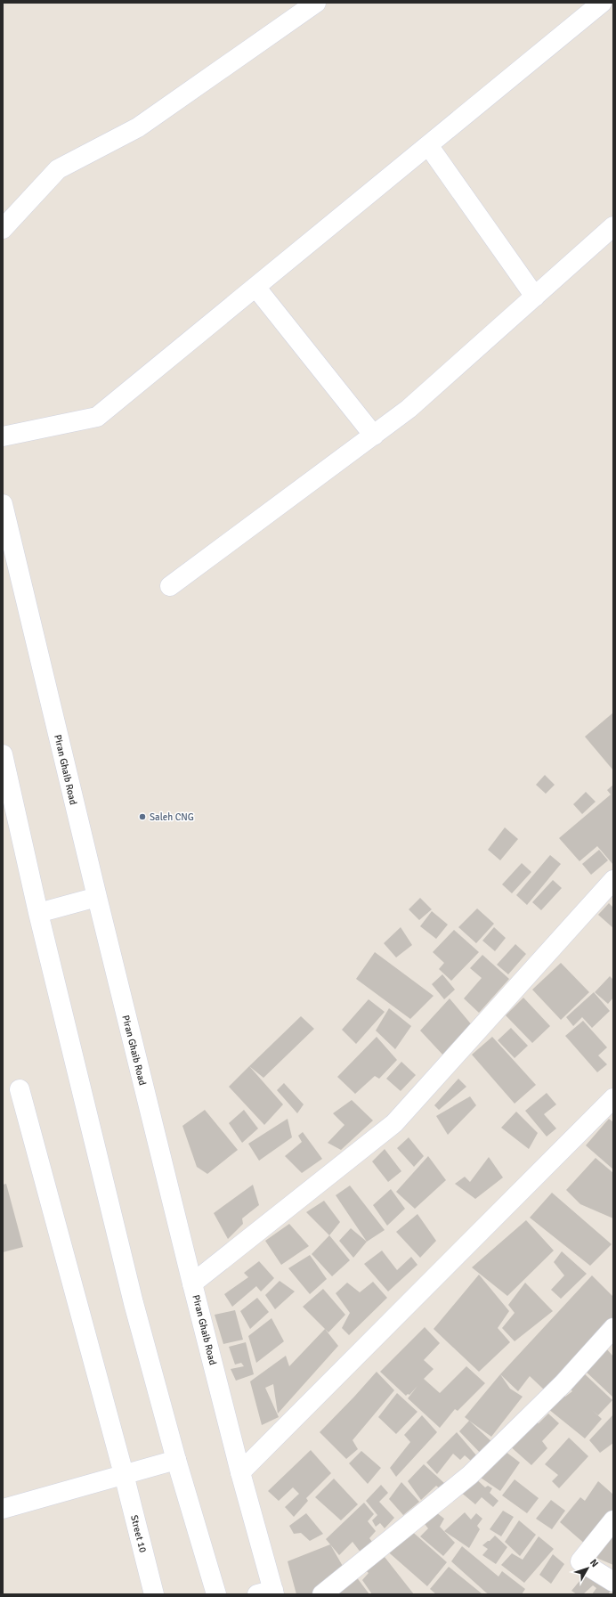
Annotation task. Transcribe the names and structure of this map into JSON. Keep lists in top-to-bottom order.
{
  "streets": {
    "street": ["Piran Ghaib Road", "Street 10"]
  },
  "places": ["Saleh CNG"],
  "north": "top right"
}
